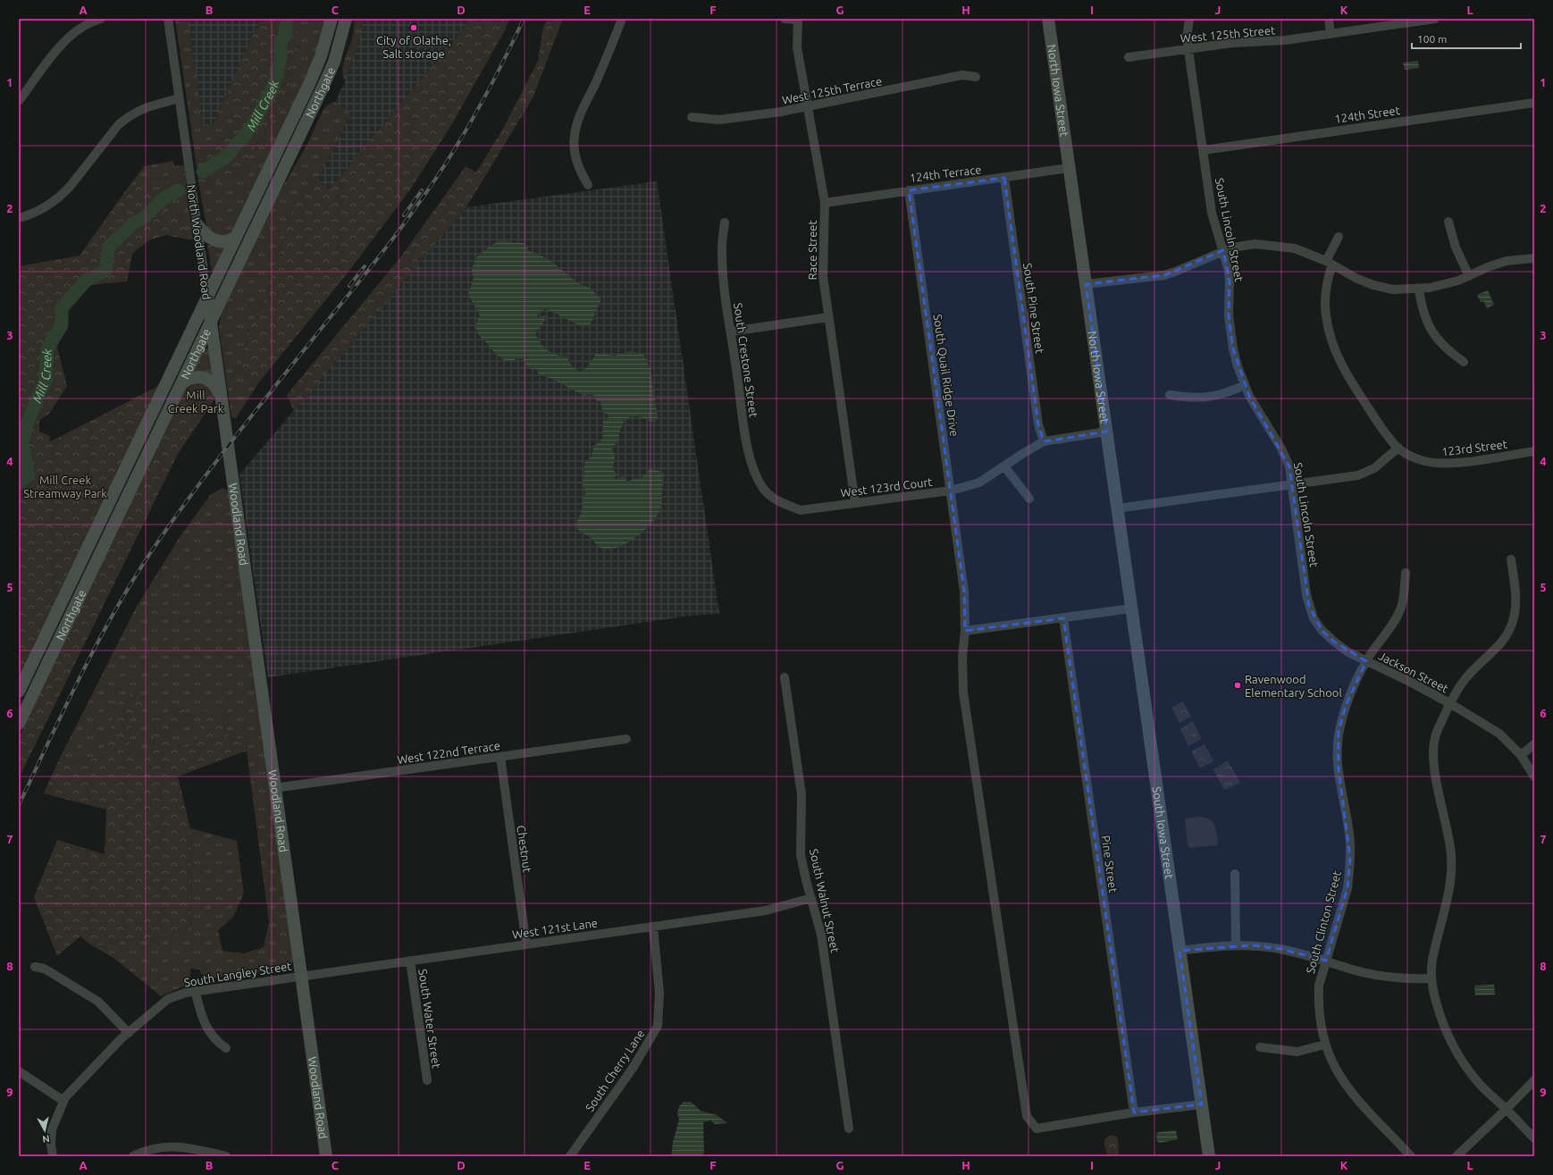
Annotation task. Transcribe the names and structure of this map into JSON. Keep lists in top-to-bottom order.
{
  "streets": {
    "main road": [
      "North Iowa Street",
      "Northgate",
      "North Woodland Road",
      "Woodland Road",
      "South Iowa Street"
    ],
    "street": [
      "West 125th Street",
      "West 125th Terrace",
      "124th Street",
      "124th Terrace",
      "South Lincoln Street",
      "Race Street",
      "South Pine Street",
      "South Crestone Street",
      "South Quail Ridge Drive",
      "123rd Street",
      "West 123rd Court",
      "Jackson Street",
      "West 122nd Terrace",
      "Chestnut",
      "Pine Street",
      "South Walnut Street",
      "South Clinton Street",
      "West 121st Lane",
      "South Langley Street",
      "South Water Street",
      "South Cherry Lane"
    ]
  },
  "crossings": [
    ["West 125th Street", "South Lincoln Street"],
    ["West 125th Terrace", "Race Street"],
    ["North Iowa Street", "124th Terrace"],
    ["North Iowa Street", "West 123rd Court"],
    ["North Iowa Street", "South Iowa Street"],
    ["Northgate", "North Woodland Road"],
    ["124th Street", "South Lincoln Street"],
    ["124th Terrace", "Race Street"],
    ["124th Terrace", "South Pine Street"],
    ["124th Terrace", "South Quail Ridge Drive"],
    ["South Lincoln Street", "Jackson Street"],
    ["South Lincoln Street", "South Clinton Street"],
    ["North Woodland Road", "Woodland Road"],
    ["Race Street", "West 123rd Court"],
    ["South Pine Street", "West 123rd Court"],
    ["South Crestone Street", "West 123rd Court"],
    ["South Quail Ridge Drive", "West 123rd Court"],
    ["South Quail Ridge Drive", "Pine Street"],
    ["Woodland Road", "West 122nd Terrace"],
    ["Woodland Road", "West 121st Lane"],
    ["Woodland Road", "South Langley Street"],
    ["Jackson Street", "South Clinton Street"],
    ["West 122nd Terrace", "Chestnut"],
    ["Chestnut", "West 121st Lane"],
    ["South Walnut Street", "West 121st Lane"],
    ["West 121st Lane", "South Langley Street"],
    ["West 121st Lane", "South Water Street"],
    ["West 121st Lane", "South Cherry Lane"]
  ],
  "water": ["Mill Creek"],
  "parks": ["Mill Creek Park", "Mill Creek Streamway Park"],
  "places": ["City of Olathe, Salt storage", "Ravenwood Elementary School"],
  "scale_bar": "100 m",
  "north": "bottom",
  "grid": {
    "columns": [
      "A",
      "B",
      "C",
      "D",
      "E",
      "F",
      "G",
      "H",
      "I",
      "J",
      "K",
      "L"
    ],
    "rows": [
      "1",
      "2",
      "3",
      "4",
      "5",
      "6",
      "7",
      "8",
      "9"
    ]
  }
}
